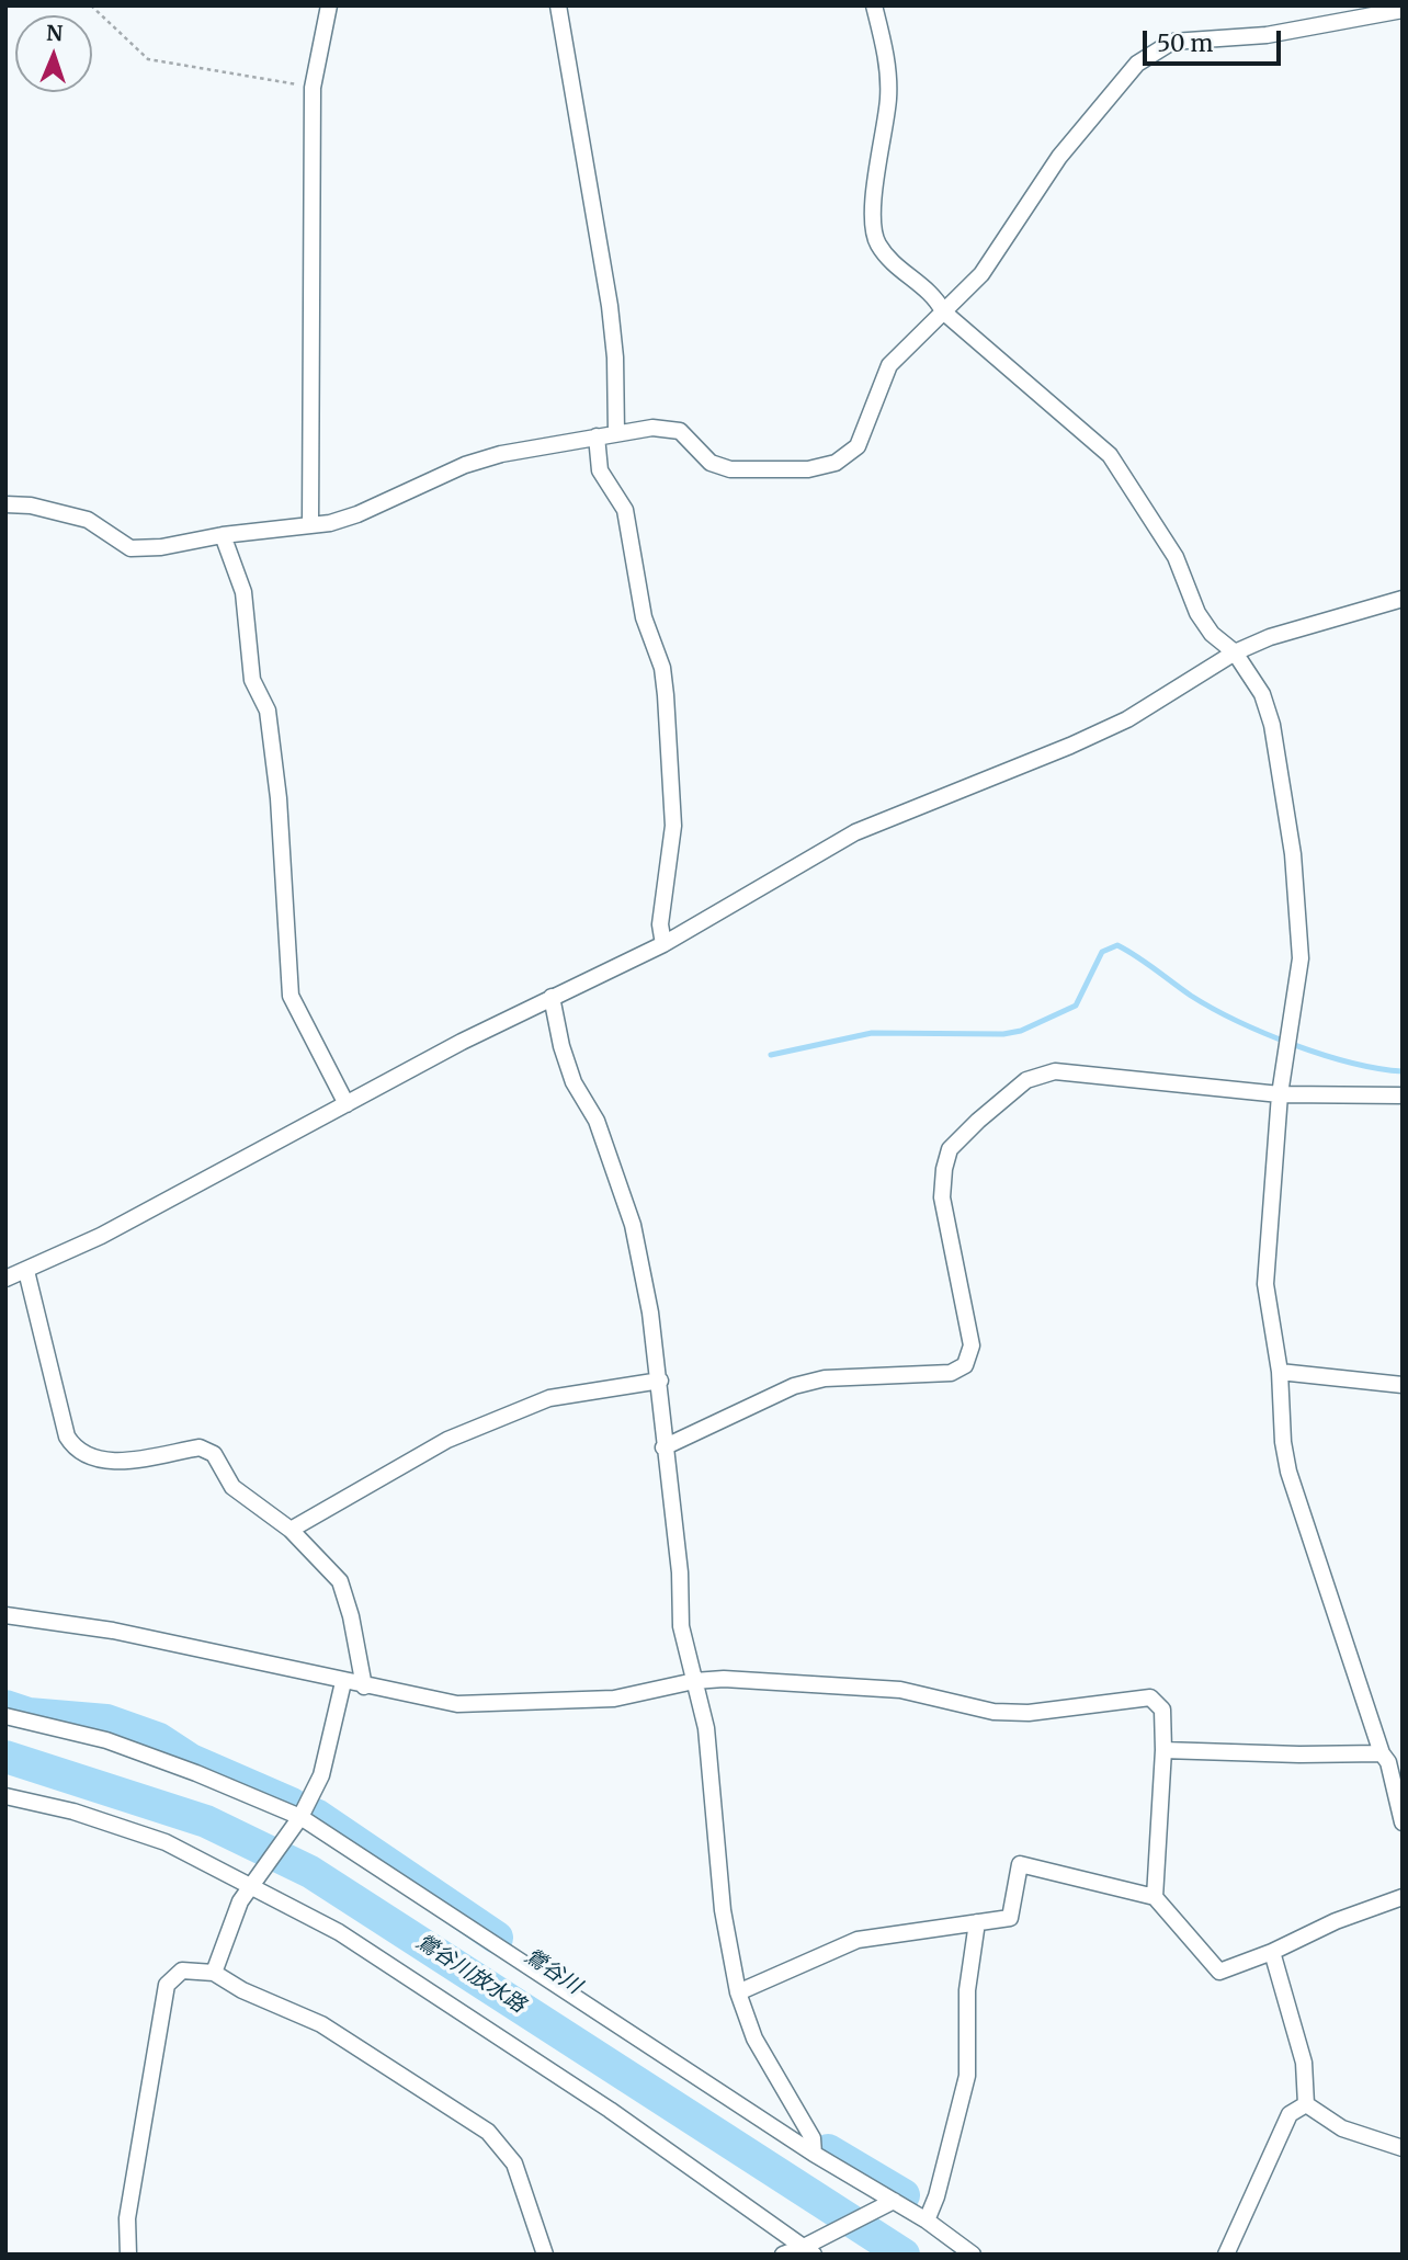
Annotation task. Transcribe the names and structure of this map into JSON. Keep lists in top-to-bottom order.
{
  "water": ["鶯谷川", "鶯谷川放水路"],
  "scale_bar": "50 m",
  "north": "top"
}
